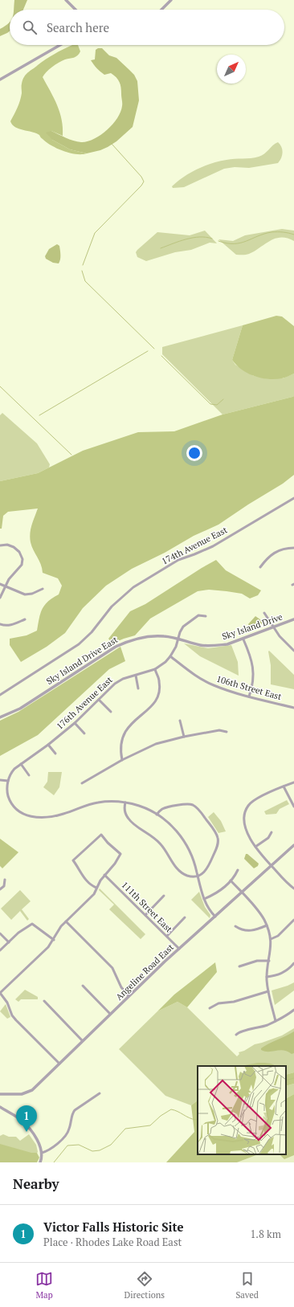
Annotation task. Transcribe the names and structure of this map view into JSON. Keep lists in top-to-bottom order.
{
  "streets": {
    "street": [
      "174th Avenue East",
      "Sky Island Drive",
      "Sky Island Drive East",
      "106th Street East",
      "176th Avenue East",
      "111th Street East",
      "Angeline Road East"
    ]
  },
  "crossings": [
    ["Sky Island Drive", "Sky Island Drive East"],
    ["Sky Island Drive", "176th Avenue East"],
    ["Sky Island Drive East", "176th Avenue East"],
    ["106th Street East", "176th Avenue East"],
    ["111th Street East", "Angeline Road East"]
  ],
  "north": "top right",
  "page": {
    "search": "Search here",
    "pins": "1",
    "heading": "Nearby",
    "list": [
      {
        "mark": "1",
        "name": "Victor Falls Historic Site",
        "note": "Place · Rhodes Lake Road East",
        "value": "1.8 km"
      }
    ],
    "nav": ["Map", "Directions", "Saved"]
  }
}
